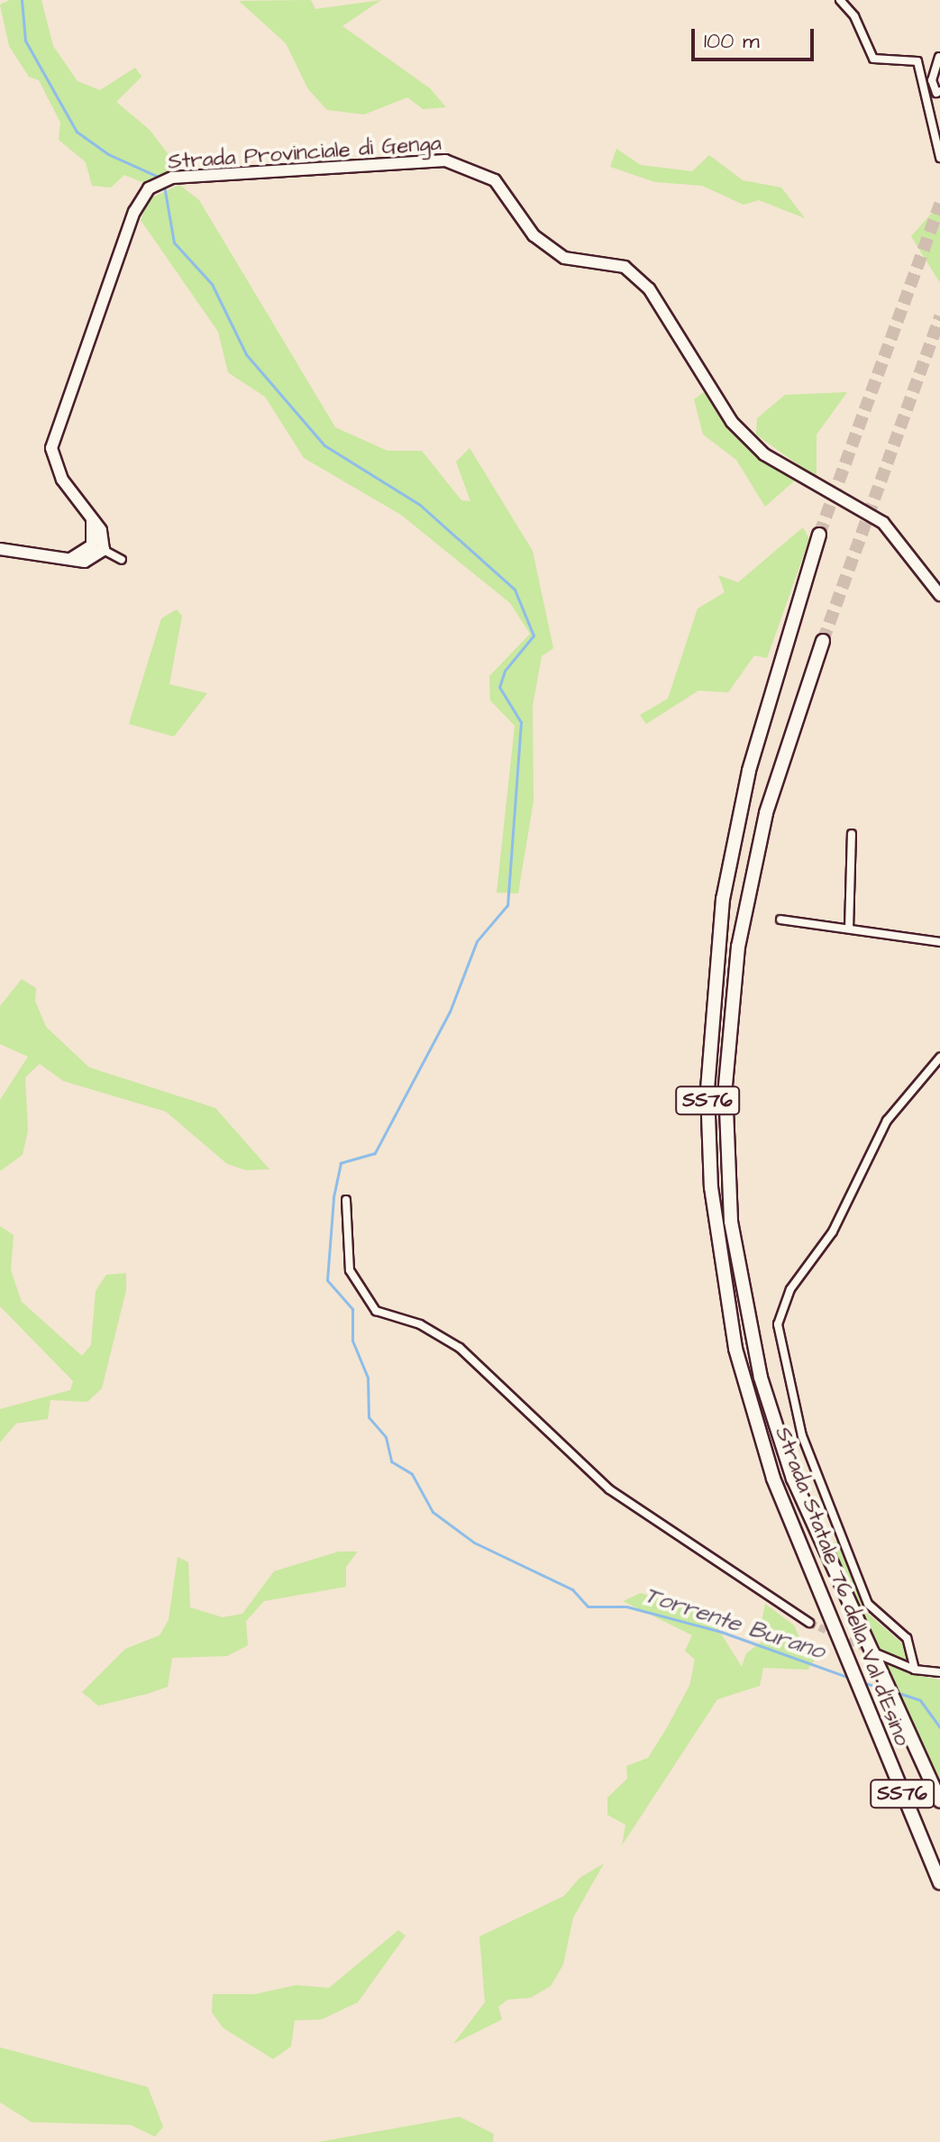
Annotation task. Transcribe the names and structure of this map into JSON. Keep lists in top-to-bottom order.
{
  "streets": {
    "highway": ["SS76", "Strada Statale 76 della Val d'Esino"],
    "main road": ["Strada Provinciale di Genga"]
  },
  "water": ["Torrente Burano"],
  "scale_bar": "100 m"
}
